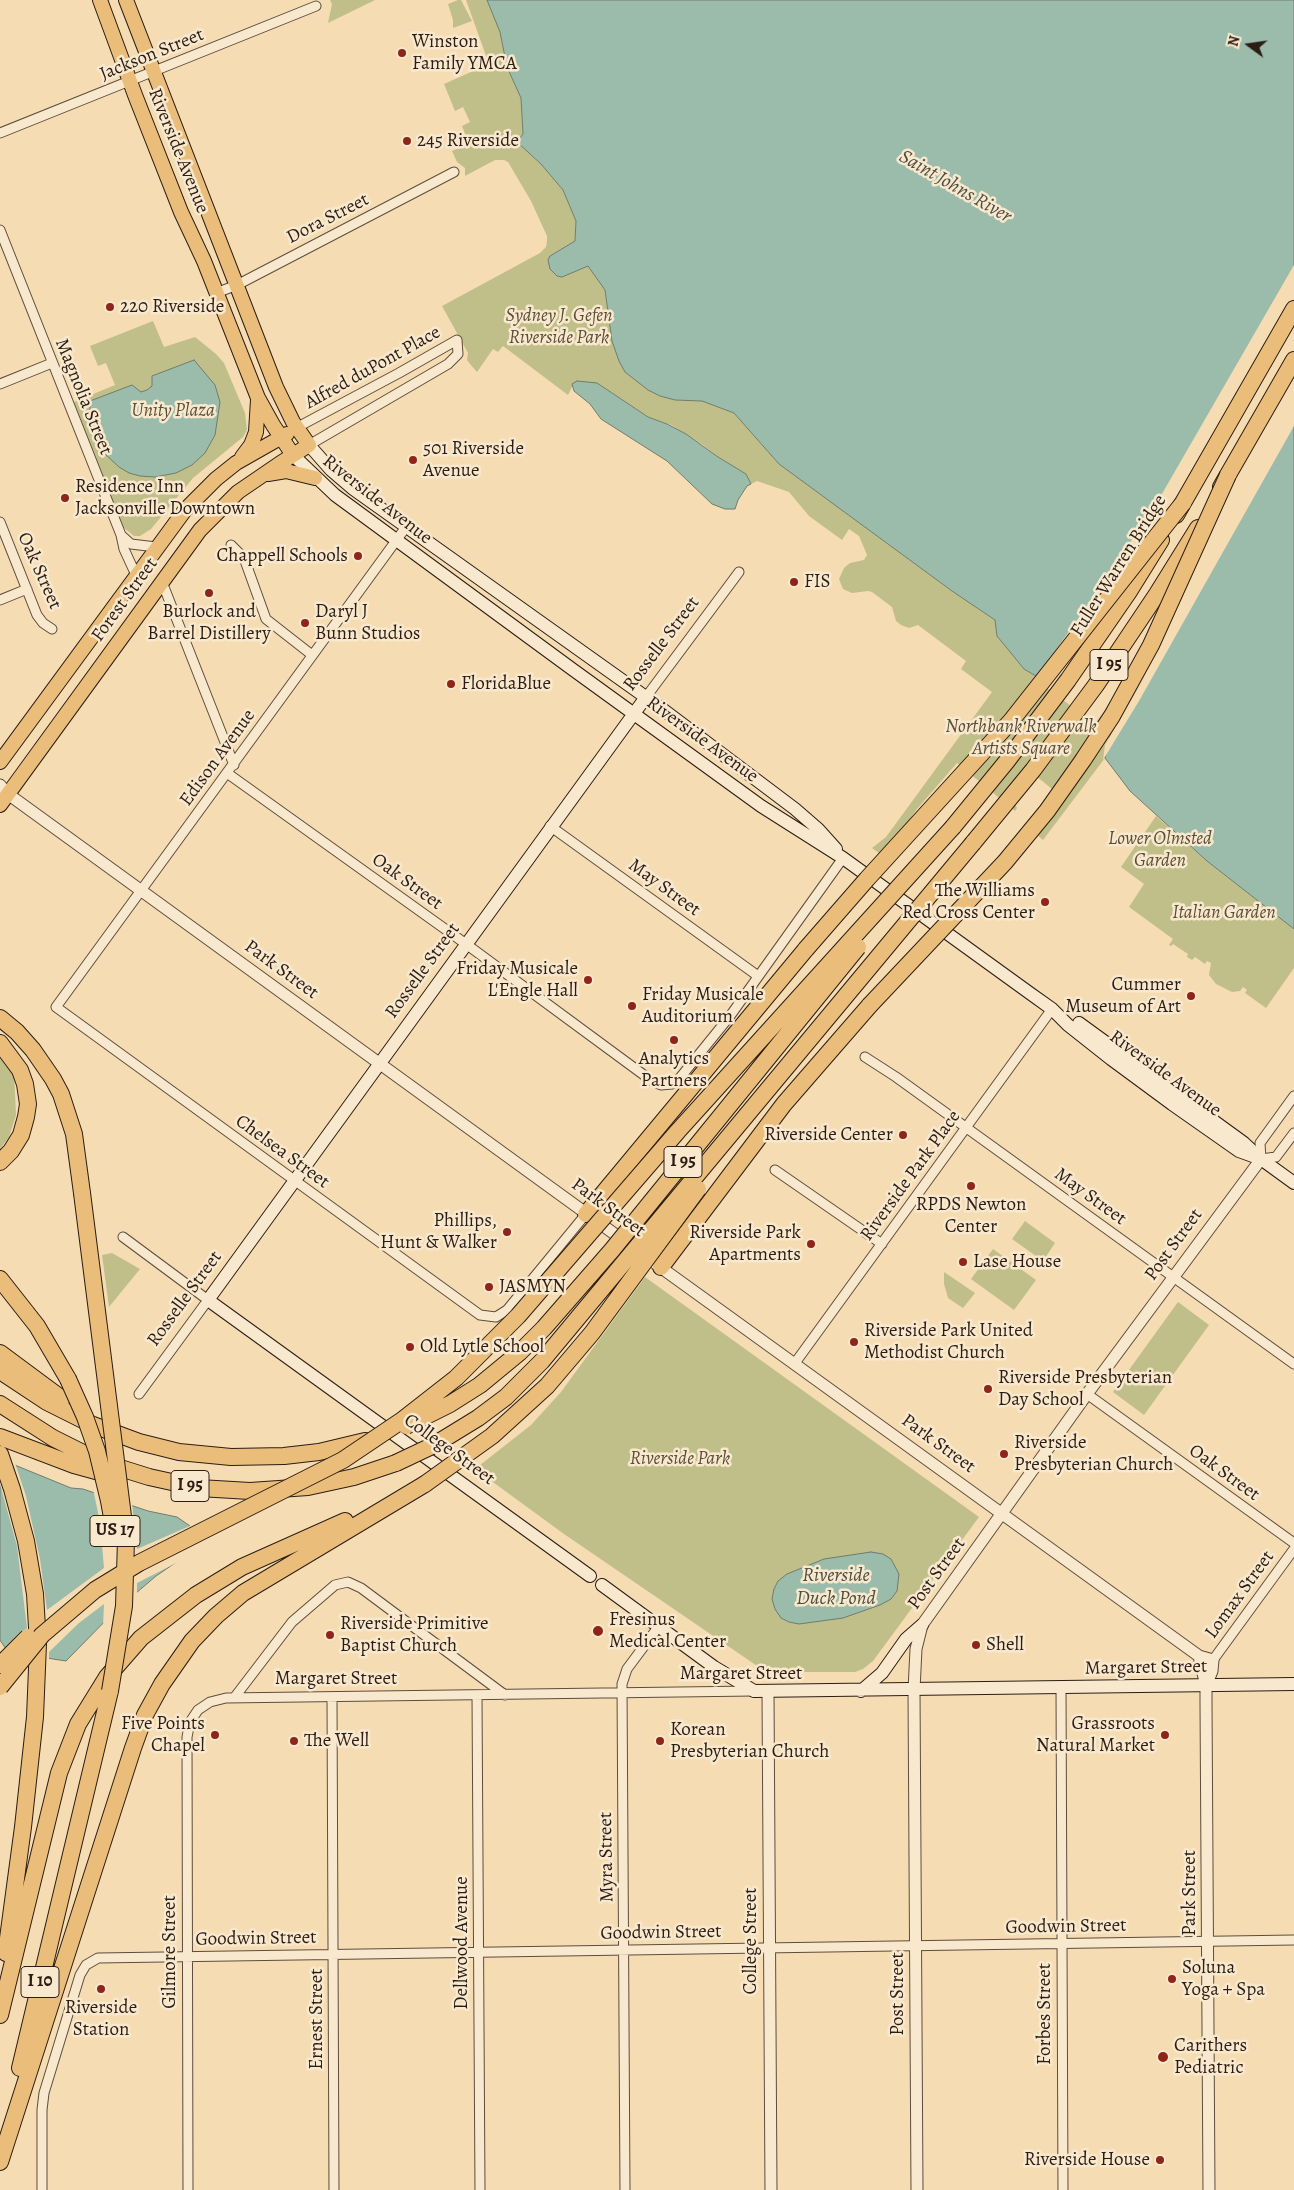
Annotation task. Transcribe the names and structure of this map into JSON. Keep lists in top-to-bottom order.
{
  "streets": {
    "highway": [
      "Fuller Warren Bridge",
      "I 95",
      "US 17",
      "I 10"
    ],
    "main road": [
      "Riverside Avenue",
      "Forest Street",
      "Rosselle Street",
      "College Street",
      "Margaret Street"
    ],
    "street": [
      "Jackson Street",
      "Dora Street",
      "Alfred duPont Place",
      "Magnolia Street",
      "Oak Street",
      "Edison Avenue",
      "May Street",
      "Park Street",
      "Chelsea Street",
      "Riverside Park Place",
      "Post Street",
      "Lomax Street",
      "Myra Street",
      "Goodwin Street",
      "Dellwood Avenue",
      "Gilmore Street",
      "Forbes Street",
      "Ernest Street"
    ]
  },
  "crossings": [
    ["Jackson Street", "Riverside Avenue"],
    ["Riverside Avenue", "Dora Street"],
    ["Riverside Avenue", "Alfred duPont Place"],
    ["Riverside Avenue", "Forest Street"],
    ["Riverside Avenue", "Rosselle Street"],
    ["Riverside Avenue", "Edison Avenue"],
    ["Riverside Avenue", "Riverside Park Place"],
    ["Riverside Avenue", "Post Street"],
    ["Alfred duPont Place", "Forest Street"],
    ["Magnolia Street", "Forest Street"],
    ["Fuller Warren Bridge", "I 95"],
    ["Oak Street", "Rosselle Street"],
    ["Oak Street", "Edison Avenue"],
    ["Oak Street", "May Street"],
    ["Oak Street", "Post Street"],
    ["Forest Street", "Park Street"],
    ["Rosselle Street", "May Street"],
    ["Rosselle Street", "Park Street"],
    ["Rosselle Street", "Chelsea Street"],
    ["Rosselle Street", "College Street"],
    ["Edison Avenue", "Park Street"],
    ["Edison Avenue", "Chelsea Street"],
    ["May Street", "Riverside Park Place"],
    ["May Street", "Post Street"],
    ["Park Street", "Chelsea Street"],
    ["Park Street", "Riverside Park Place"],
    ["Park Street", "Post Street"],
    ["Park Street", "Lomax Street"],
    ["Park Street", "Margaret Street"],
    ["Park Street", "Goodwin Street"],
    ["Post Street", "Margaret Street"],
    ["Post Street", "Goodwin Street"],
    ["College Street", "Margaret Street"],
    ["College Street", "Myra Street"],
    ["College Street", "Goodwin Street"],
    ["US 17", "I 10"],
    ["Margaret Street", "Myra Street"],
    ["Margaret Street", "Dellwood Avenue"],
    ["Margaret Street", "Gilmore Street"],
    ["Margaret Street", "Forbes Street"],
    ["Margaret Street", "Ernest Street"],
    ["Myra Street", "Goodwin Street"],
    ["Goodwin Street", "Dellwood Avenue"],
    ["Goodwin Street", "Gilmore Street"],
    ["Goodwin Street", "Forbes Street"],
    ["Goodwin Street", "Ernest Street"]
  ],
  "water": ["Saint Johns River", "Riverside Duck Pond"],
  "parks": [
    "Sydney J. Gefen Riverside Park",
    "Unity Plaza",
    "Northbank Riverwalk Artists Square",
    "Lower Olmsted Garden",
    "Italian Garden",
    "Riverside Park"
  ],
  "places": [
    "Winston Family YMCA",
    "245 Riverside",
    "220 Riverside",
    "501 Riverside Avenue",
    "Residence Inn Jacksonville Downtown",
    "Chappell Schools",
    "FIS",
    "Burlock and Barrel Distillery",
    "Daryl J Bunn Studios",
    "FloridaBlue",
    "The Williams Red Cross Center",
    "Friday Musicale L'Engle Hall",
    "Cummer Museum of Art",
    "Friday Musicale Auditorium",
    "Analytics Partners",
    "Riverside Center",
    "RPDS Newton Center",
    "Phillips, Hunt & Walker",
    "Riverside Park Apartments",
    "Lase House",
    "JASMYN",
    "Riverside Park United Methodist Church",
    "Old Lytle School",
    "Riverside Presbyterian Day School",
    "Riverside Presbyterian Church",
    "Fresinus Medical Center",
    "Riverside Primitive Baptist Church",
    "Shell",
    "Five Points Chapel",
    "Grassroots Natural Market",
    "The Well",
    "Korean Presbyterian Church",
    "Soluna Yoga + Spa",
    "Riverside Station",
    "Carithers Pediatric",
    "Riverside House"
  ],
  "north": "left"
}
